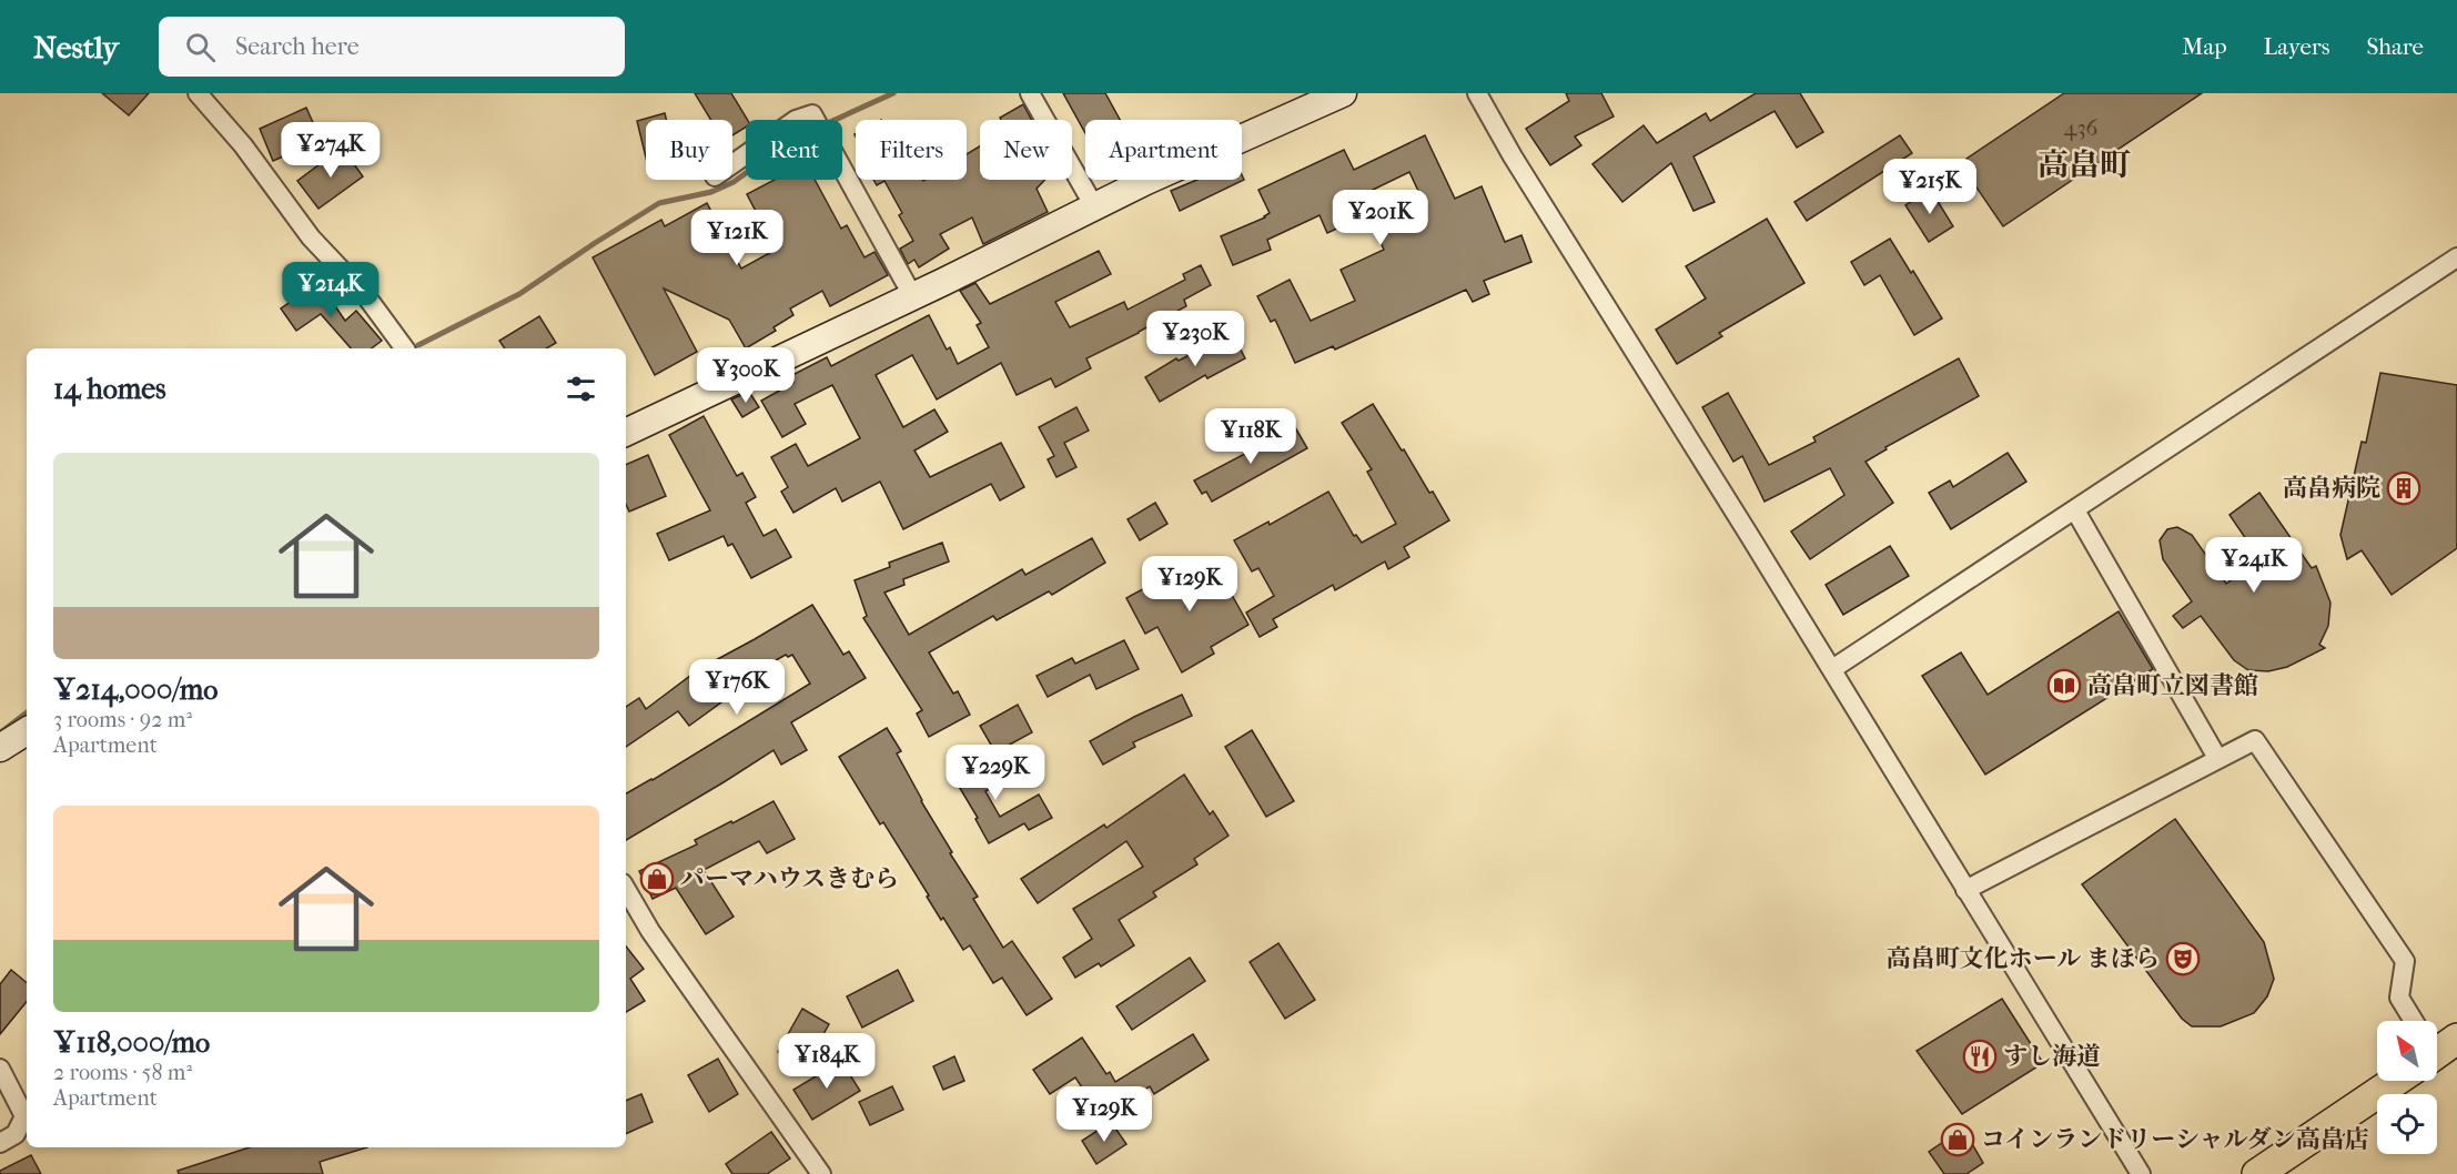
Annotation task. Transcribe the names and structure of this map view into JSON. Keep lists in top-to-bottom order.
{
  "districts": ["高畠町"],
  "places": {
    "building": ["高畠病院"],
    "library": ["高畠町立図書館"],
    "shop": ["パーマハウスきむら", "コインランドリーシャルダン高畠店"],
    "theatre": ["高畠町文化ホール まほら"],
    "restaurant": ["すし海道"]
  },
  "house_numbers": ["436"],
  "north": "top left",
  "page": {
    "header": "Nestly",
    "search": "Search here",
    "nav": ["Map", "Layers", "Share"],
    "chip": [
      "Buy",
      "Rent",
      "Filters",
      "New",
      "Apartment"
    ],
    "price": [
      "¥274K",
      "¥215K",
      "¥201K",
      "¥121K",
      "¥214K",
      "¥230K",
      "¥300K",
      "¥118K",
      "¥241K",
      "¥129K",
      "¥176K",
      "¥229K",
      "¥184K",
      "¥129K"
    ],
    "heading": "14 homes",
    "list": [
      {
        "name": "¥214,000/mo",
        "note": "3 rooms · 92 m² · Apartment"
      },
      {
        "name": "¥118,000/mo",
        "note": "2 rooms · 58 m² · Apartment"
      }
    ]
  }
}
